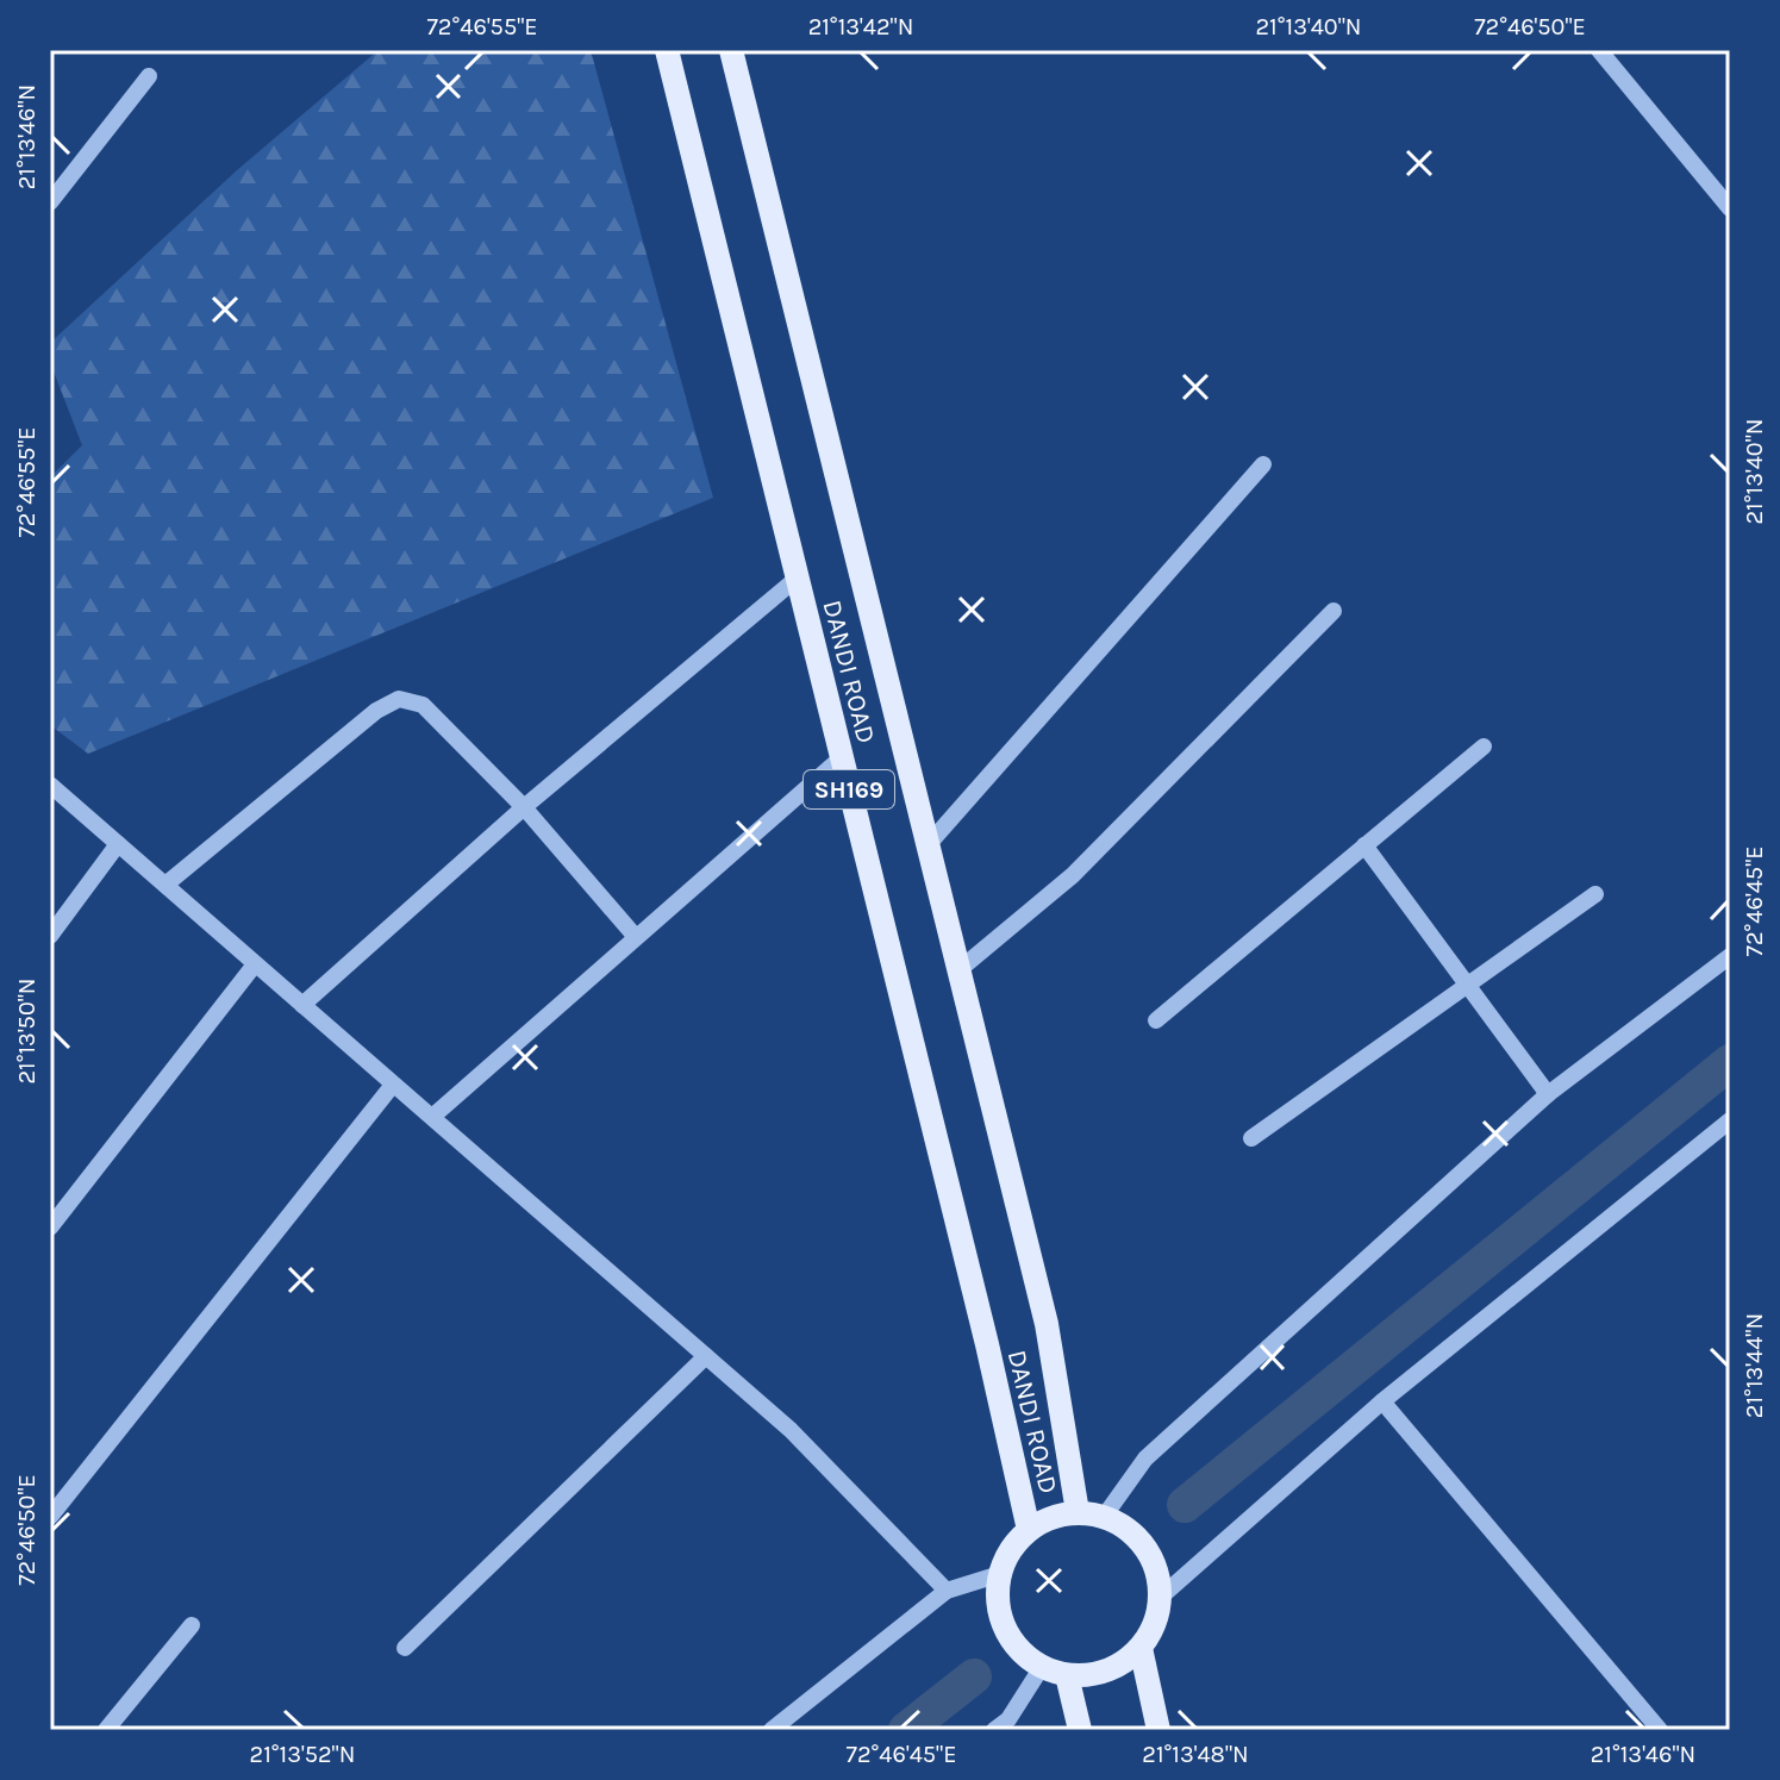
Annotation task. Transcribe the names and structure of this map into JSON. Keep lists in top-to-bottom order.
{
  "streets": {
    "main road": ["DANDI ROAD", "SH169"]
  },
  "coordinates": [
    "72°46'55\"E",
    "21°13'42\"N",
    "21°13'40\"N",
    "72°46'50\"E",
    "21°13'46\"N",
    "72°46'45\"E",
    "21°13'50\"N",
    "21°13'44\"N",
    "21°13'52\"N",
    "21°13'48\"N"
  ]
}
